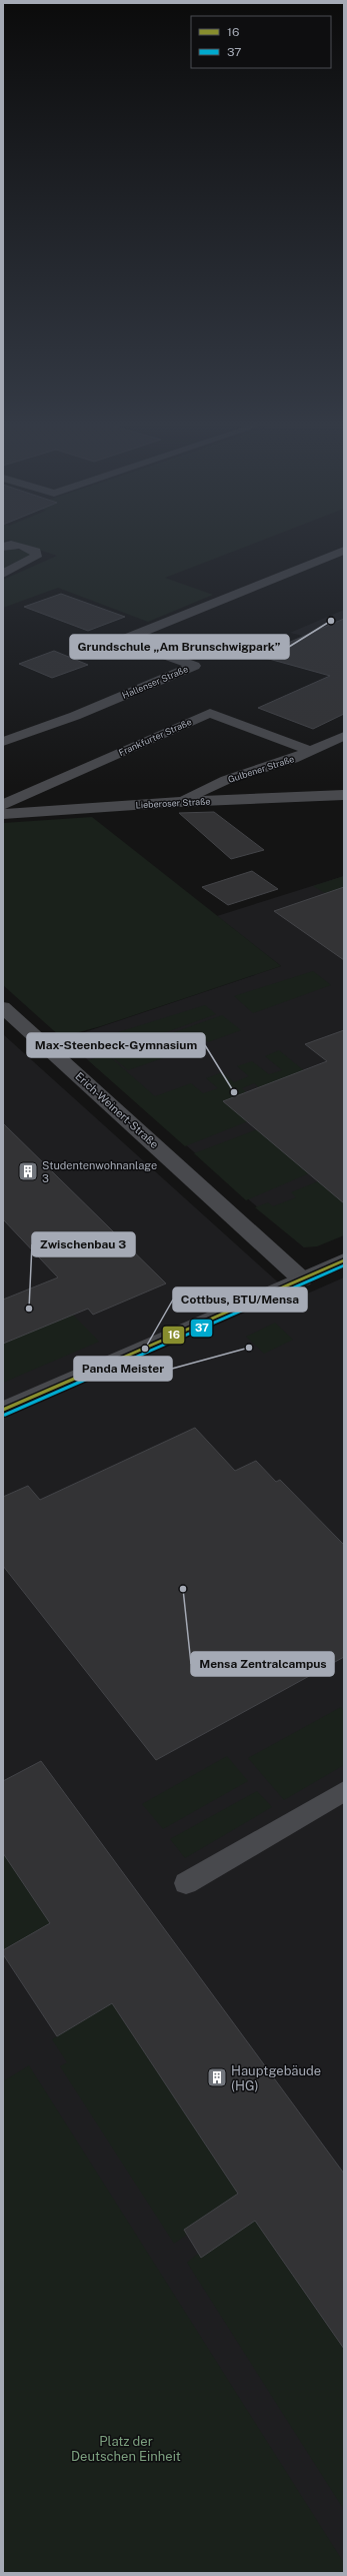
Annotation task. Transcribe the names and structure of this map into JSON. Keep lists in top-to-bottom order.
{
  "streets": {
    "street": [
      "Hallenser Straße",
      "Frankfurter Straße",
      "Gulbener Straße",
      "Lieberoser Straße",
      "Erich-Weinert-Straße"
    ]
  },
  "crossings": [
    ["Frankfurter Straße", "Gulbener Straße"],
    ["Gulbener Straße", "Lieberoser Straße"]
  ],
  "parks": ["Platz der Deutschen Einheit"],
  "places": {
    "other": [
      "Grundschule „Am Brunschwigpark”",
      "Max-Steenbeck-Gymnasium",
      "Zwischenbau 3",
      "Panda Meister",
      "Cottbus, BTU/Mensa",
      "Mensa Zentralcampus"
    ],
    "building": ["Studentenwohnanlage 3", "Hauptgebäude (HG)"]
  },
  "lines": ["transit line 16", "transit line 37"],
  "legend": ["16", "37"]
}
